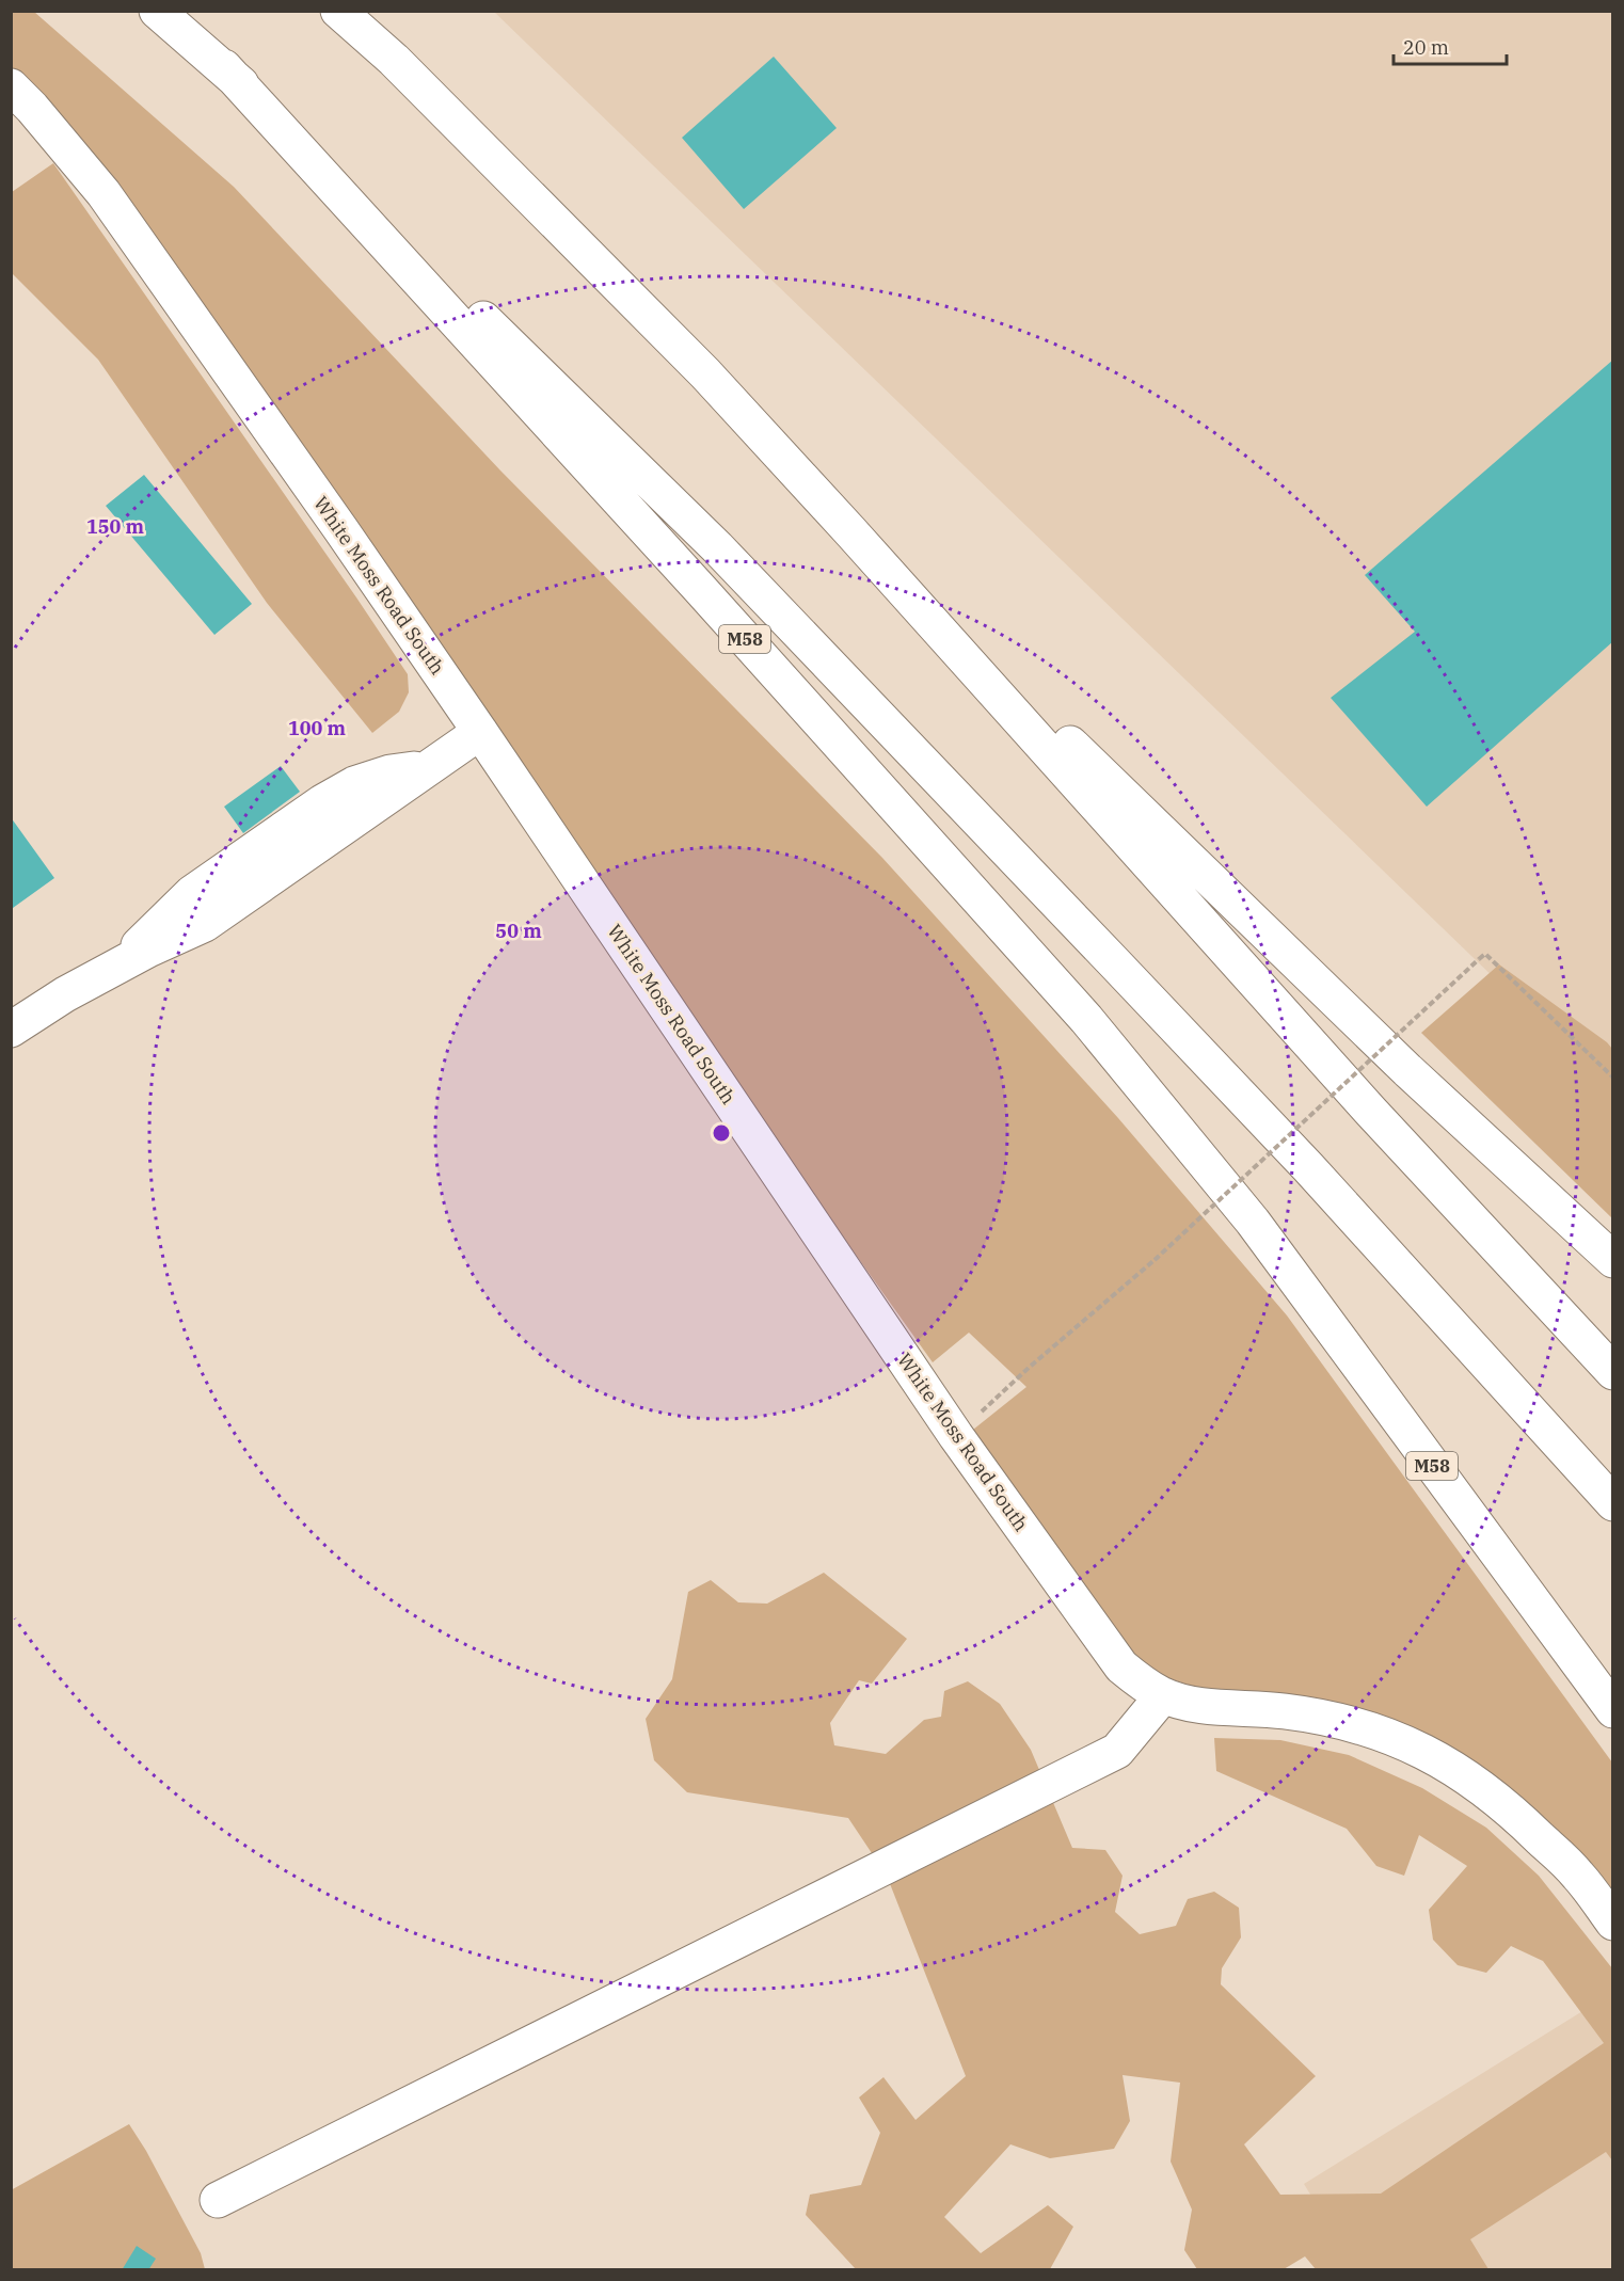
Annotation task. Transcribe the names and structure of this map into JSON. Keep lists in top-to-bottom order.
{
  "streets": {
    "main road": ["White Moss Road South", "M58"]
  },
  "scale_bar": "20 m",
  "rings": ["150 m", "100 m", "50 m"]
}
